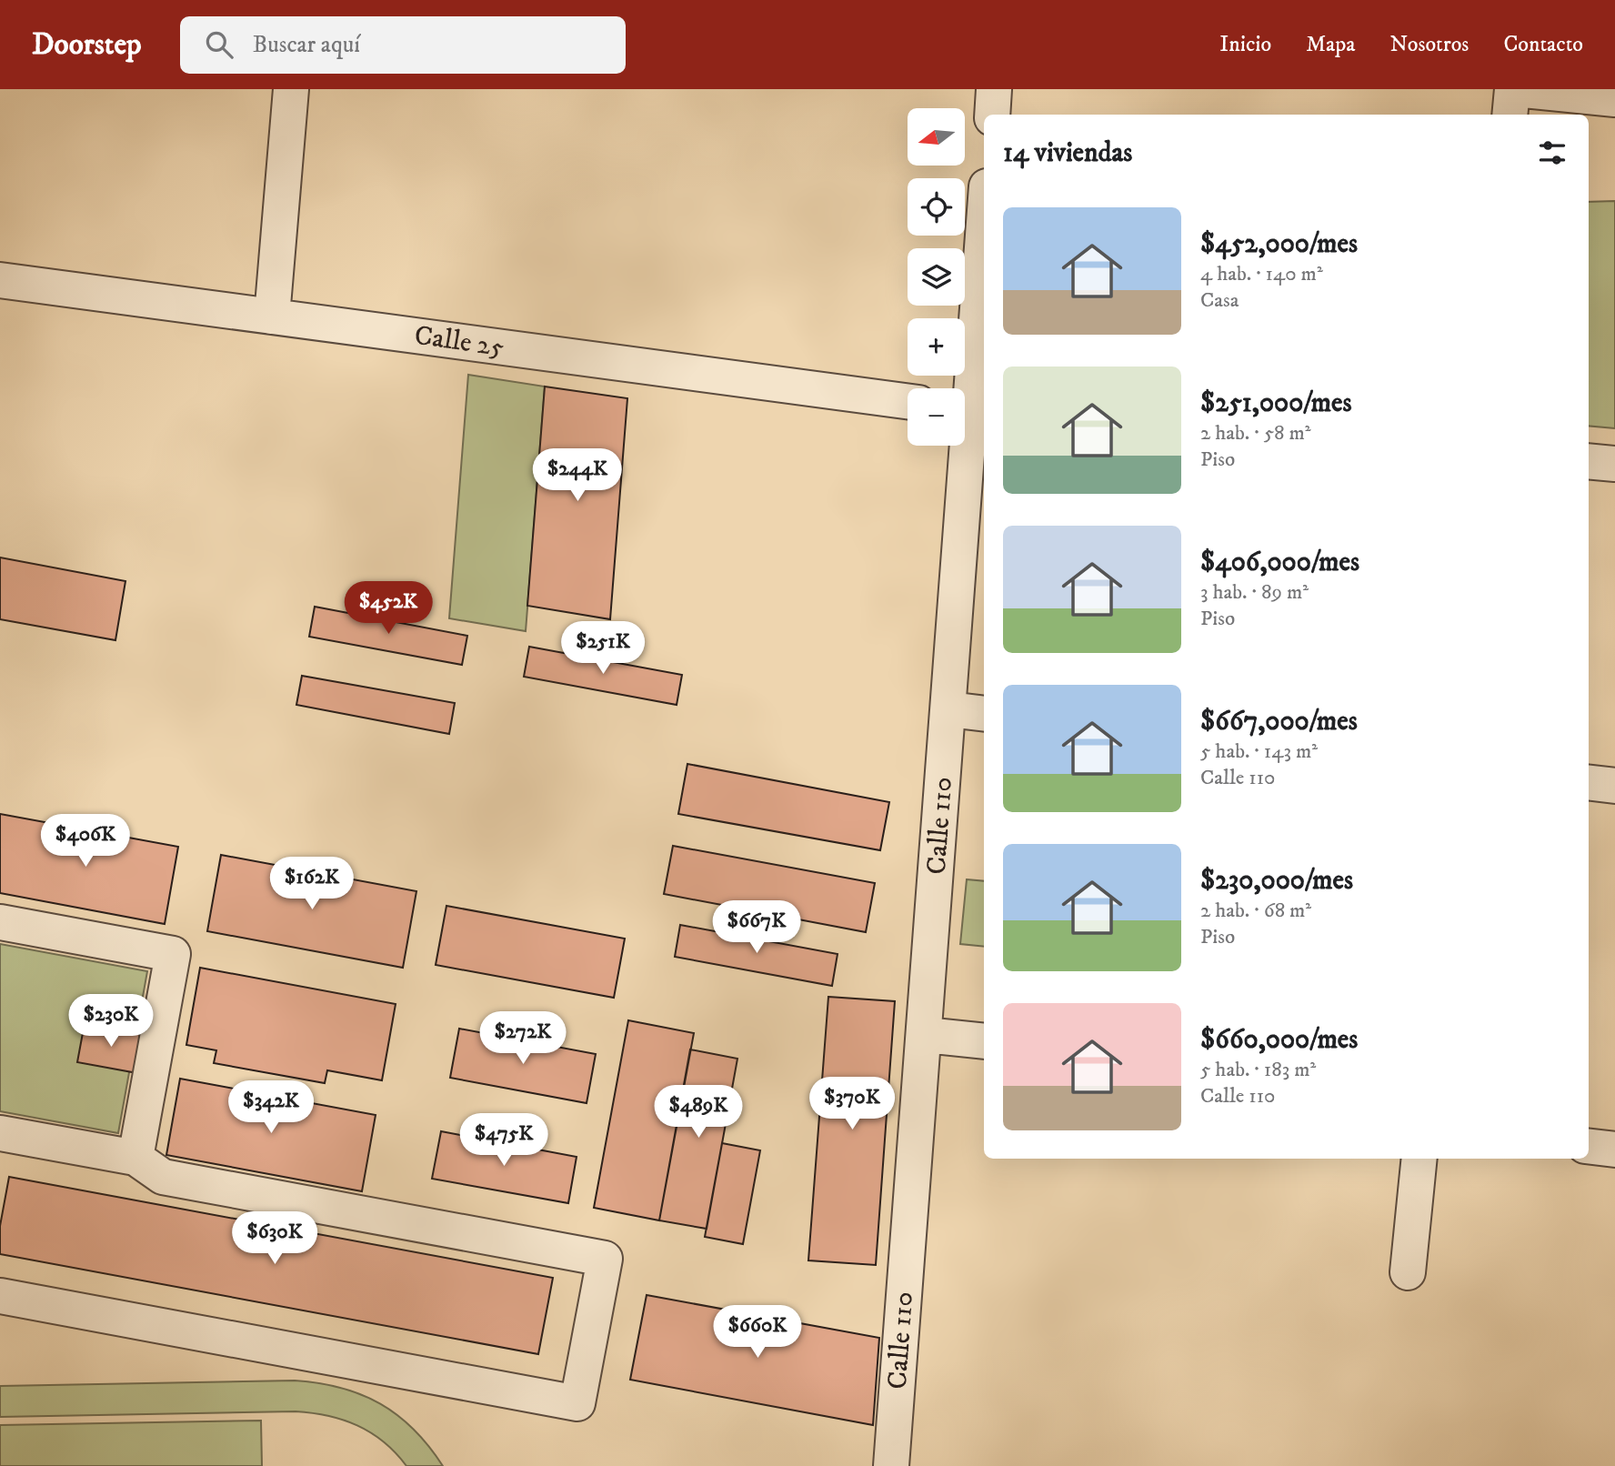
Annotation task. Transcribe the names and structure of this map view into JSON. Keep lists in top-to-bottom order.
{
  "streets": {
    "street": ["Calle 25", "Calle 110"]
  },
  "north": "left",
  "page": {
    "header": "Doorstep",
    "search": "Buscar aquí",
    "nav": [
      "Inicio",
      "Mapa",
      "Nosotros",
      "Contacto"
    ],
    "map_buttons": ["+", "−"],
    "heading": "14 viviendas",
    "list": [
      {
        "name": "$452,000/mes",
        "note": "4 hab. · 140 m² · Casa"
      },
      {
        "name": "$251,000/mes",
        "note": "2 hab. · 58 m² · Piso"
      },
      {
        "name": "$406,000/mes",
        "note": "3 hab. · 89 m² · Piso"
      },
      {
        "name": "$667,000/mes",
        "note": "5 hab. · 143 m² · Calle 110"
      },
      {
        "name": "$230,000/mes",
        "note": "2 hab. · 68 m² · Piso"
      },
      {
        "name": "$660,000/mes",
        "note": "5 hab. · 183 m² · Calle 110"
      }
    ],
    "price": [
      "$244K",
      "$452K",
      "$251K",
      "$406K",
      "$162K",
      "$667K",
      "$230K",
      "$272K",
      "$370K",
      "$342K",
      "$489K",
      "$475K",
      "$630K",
      "$660K"
    ]
  }
}
